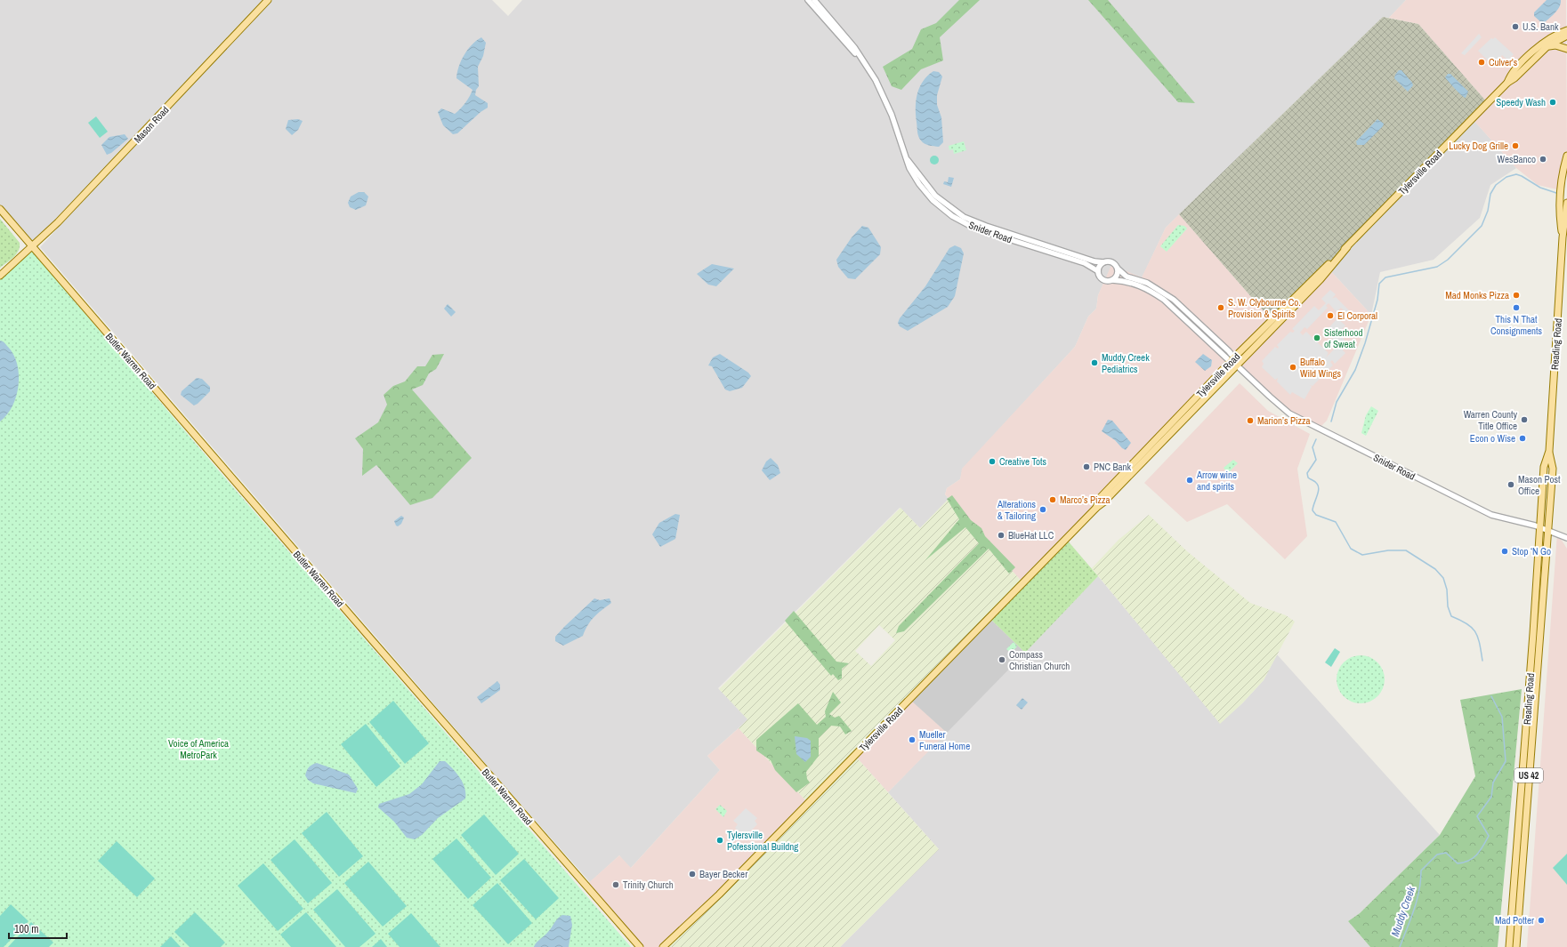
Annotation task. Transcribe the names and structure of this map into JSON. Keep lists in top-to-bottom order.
{
  "streets": {
    "main road": [
      "Mason Road",
      "Tylersville Road",
      "Reading Road",
      "Butler Warren Road",
      "US 42"
    ],
    "street": ["Snider Road"]
  },
  "crossings": [
    ["Mason Road", "Butler Warren Road"],
    ["Tylersville Road", "Snider Road"],
    ["Snider Road", "Reading Road"]
  ],
  "water": ["Muddy Creek"],
  "parks": ["Voice of America MetroPark"],
  "places": [
    "U.S. Bank",
    "Culver's",
    "Speedy Wash",
    "Lucky Dog Grille",
    "WesBanco",
    "Mad Monks Pizza",
    "S. W. Clybourne Co. Provision & Spirits",
    "This N That Consignments",
    "El Corporal",
    "Sisterhood of Sweat",
    "Muddy Creek Pediatrics",
    "Buffalo Wild Wings",
    "Warren County Title Office",
    "Marion’s Pizza",
    "Econ o Wise",
    "Creative Tots",
    "PNC Bank",
    "Arrow wine and spirits",
    "Mason Post Office",
    "Marco’s Pizza",
    "Alterations & Tailoring",
    "BlueHat LLC",
    "Stop ‘N Go",
    "Compass Christian Church",
    "Mueller Funeral Home",
    "Tylersville Pofessional Buildng",
    "Bayer Becker",
    "Trinity Church",
    "Mad Potter"
  ],
  "scale_bar": "100 m"
}
